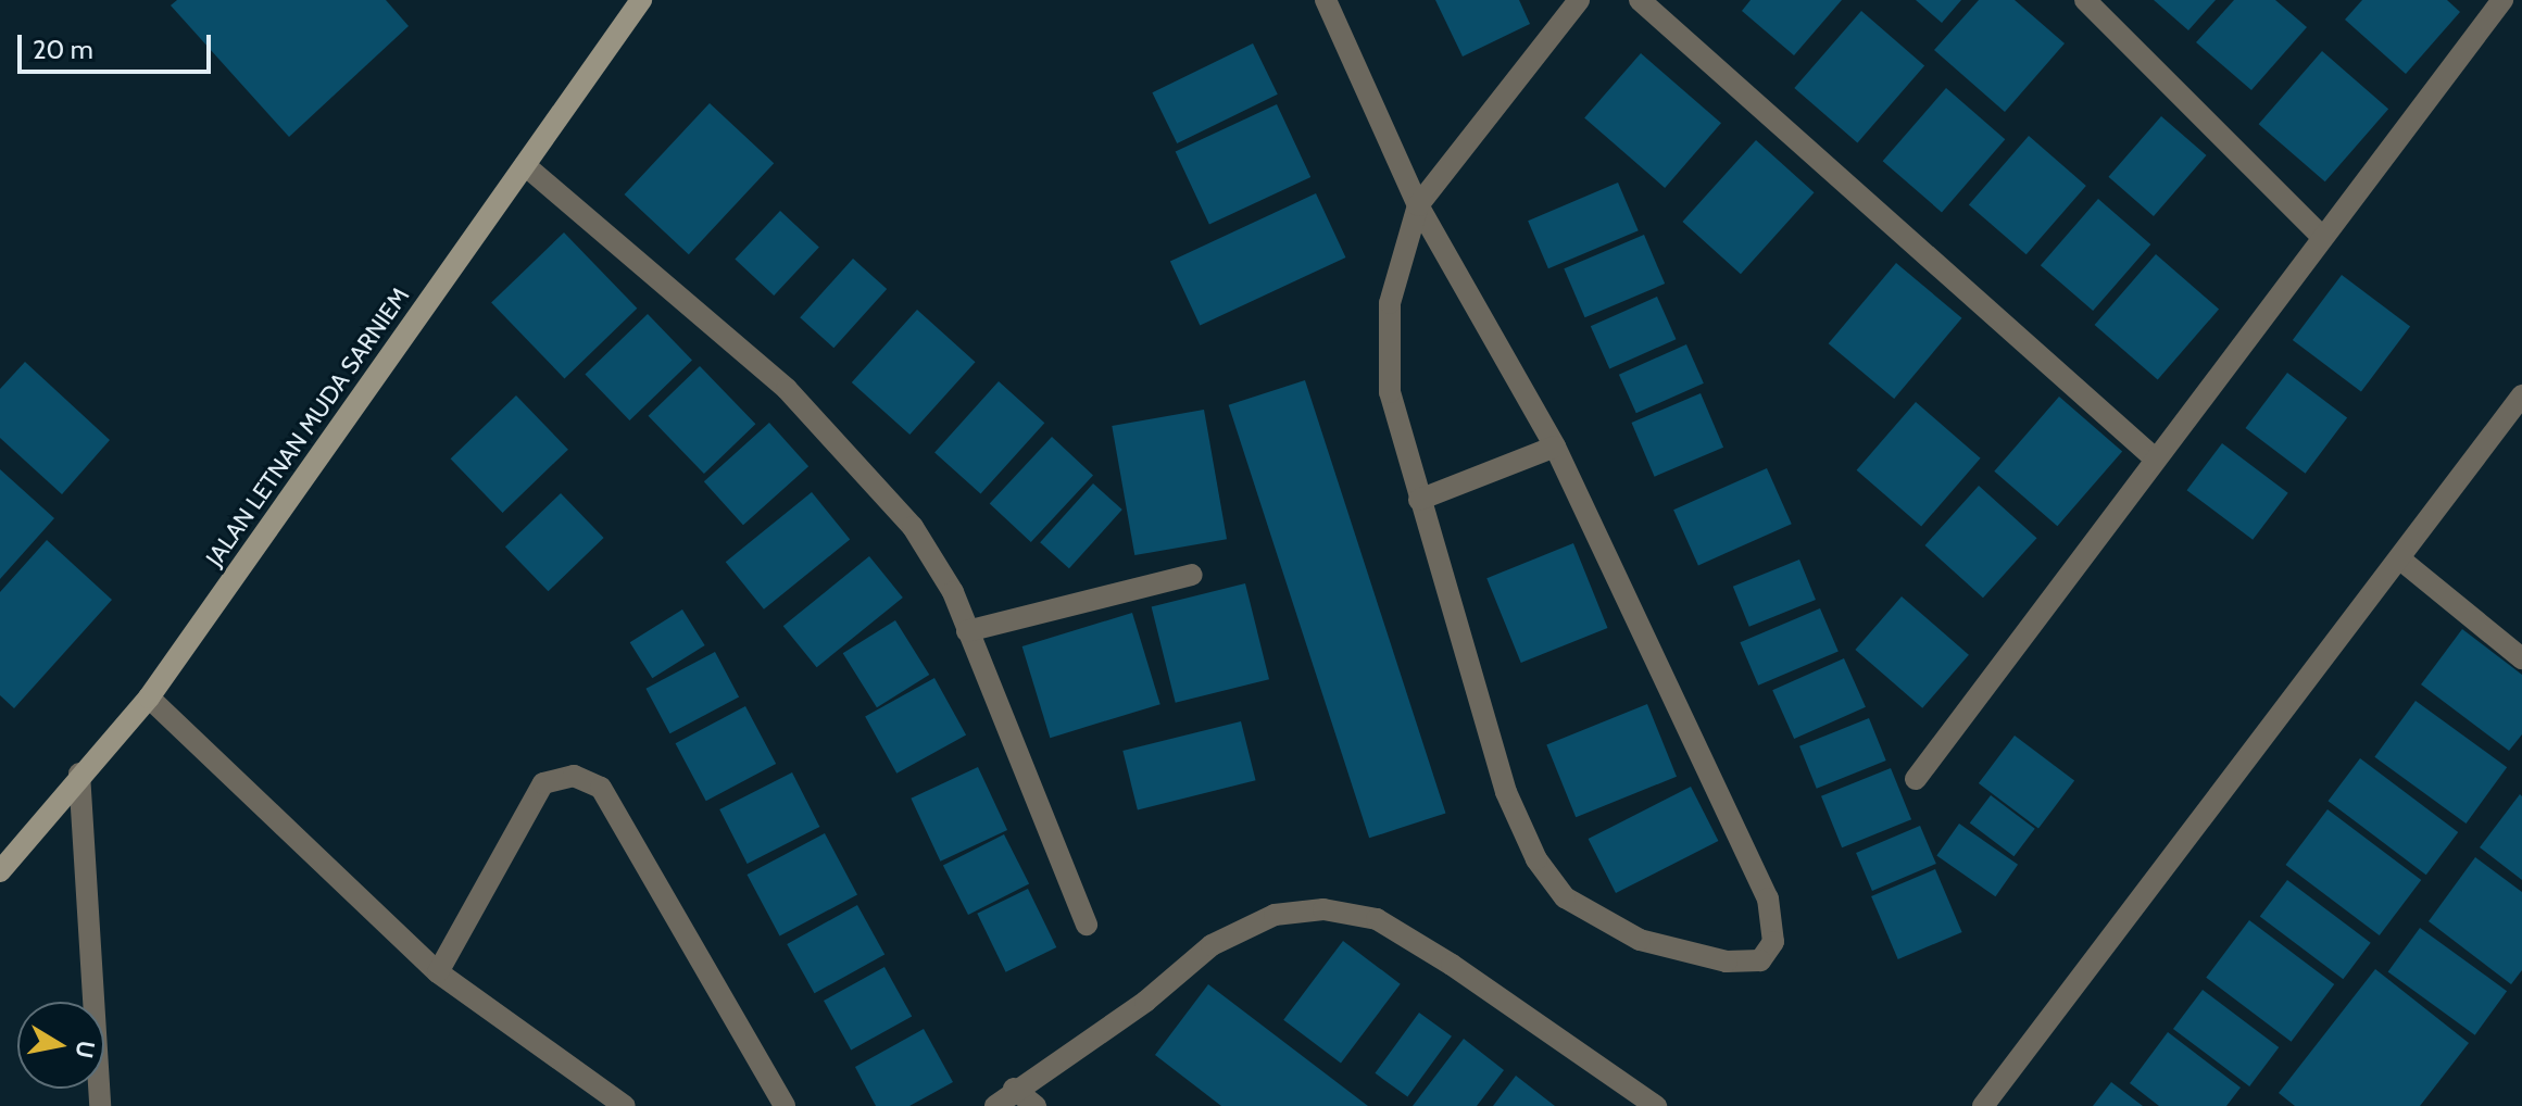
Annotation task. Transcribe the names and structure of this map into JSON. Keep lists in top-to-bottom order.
{
  "streets": {
    "main road": ["JALAN LETNAN MUDA SARNIEM"]
  },
  "scale_bar": "20 m",
  "north": "right"
}
